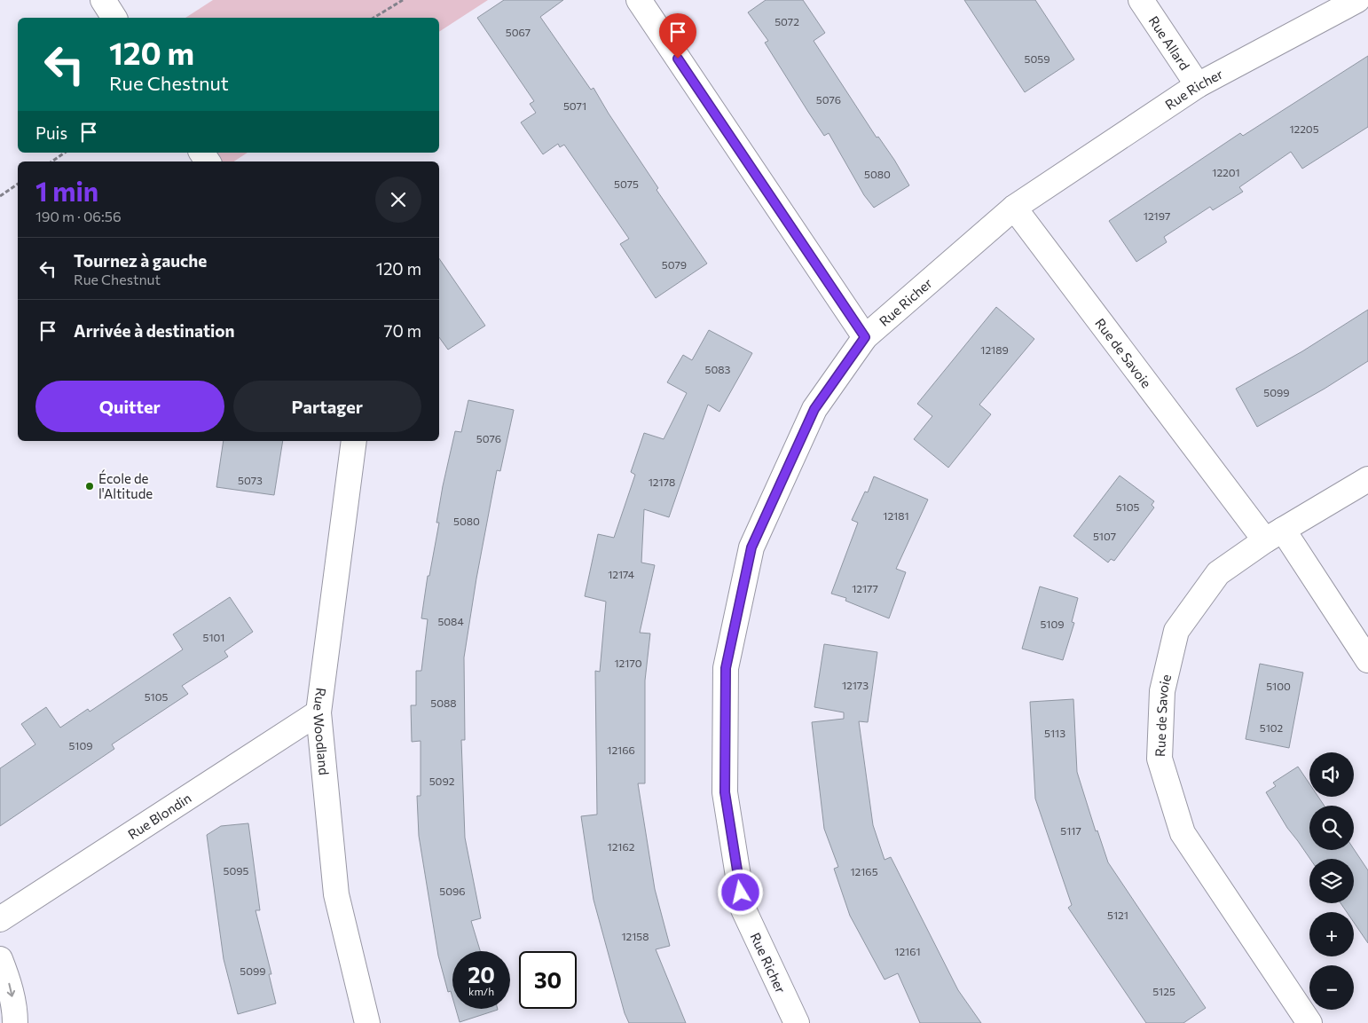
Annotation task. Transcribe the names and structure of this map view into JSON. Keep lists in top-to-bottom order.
{
  "streets": {
    "street": [
      "Rue Allard",
      "Rue Richer",
      "Rue de Savoie",
      "Rue Woodland",
      "Rue Blondin"
    ]
  },
  "crossings": [
    ["Rue Allard", "Rue Richer"],
    ["Rue Richer", "Rue de Savoie"],
    ["Rue Woodland", "Rue Blondin"]
  ],
  "places": ["École de l'Altitude"],
  "house_numbers": [
    "5072",
    "5067",
    "5059",
    "5076",
    "5071",
    "12205",
    "12201",
    "5080",
    "5075",
    "12197",
    "5079",
    "12189",
    "5083",
    "5099",
    "5076",
    "5073",
    "12178",
    "5105",
    "12181",
    "5080",
    "5107",
    "12174",
    "12177",
    "5084",
    "5109",
    "5101",
    "12170",
    "12173",
    "5100",
    "5105",
    "5088",
    "5102",
    "5113",
    "5109",
    "12166",
    "5092",
    "5117",
    "12162",
    "5095",
    "12165",
    "5096",
    "5121",
    "12158",
    "12161",
    "5099",
    "5125"
  ],
  "page": {
    "turn": ["120 m", "Rue Chestnut"],
    "then": "Puis",
    "heading": ["1 min", "190 m · 06:56"],
    "list": [
      {
        "name": "Tournez à gauche",
        "note": "Rue Chestnut",
        "value": "120 m"
      },
      {
        "name": "Arrivée à destination",
        "value": "70 m"
      }
    ],
    "buttons": ["Quitter", "Partager"],
    "map_buttons": ["+", "−"],
    "speed": "20 km/h",
    "limit": "30"
  }
}
